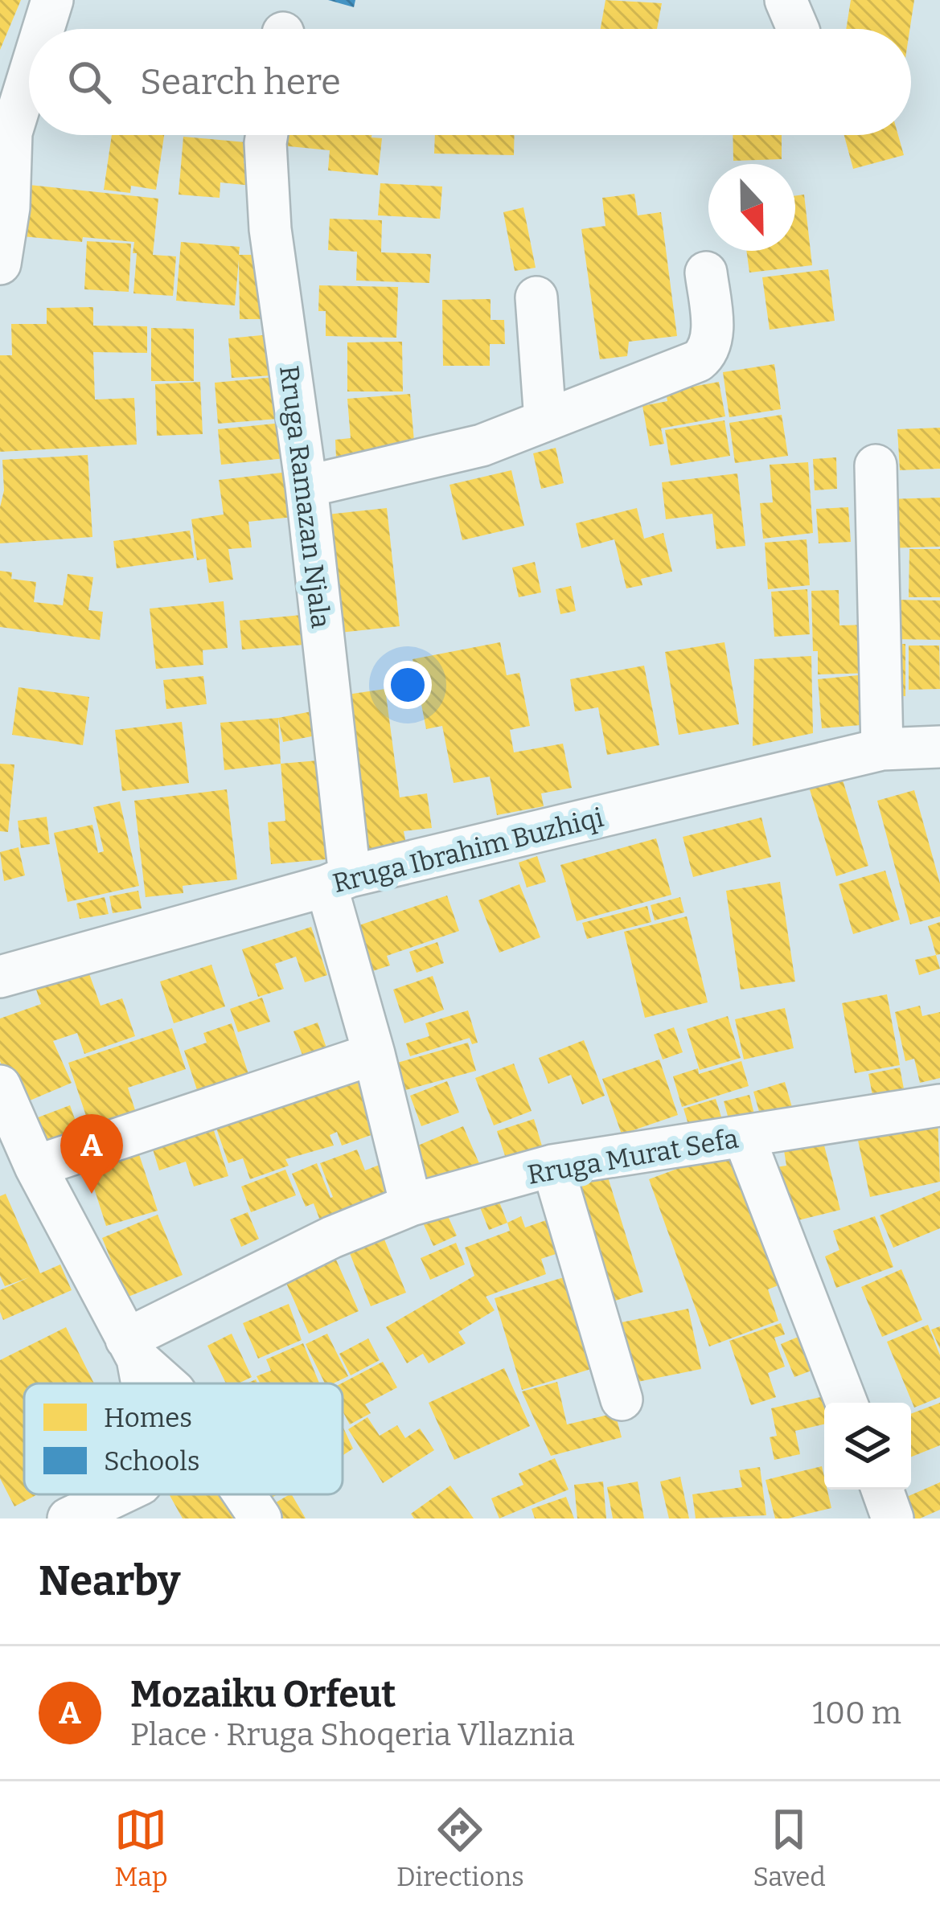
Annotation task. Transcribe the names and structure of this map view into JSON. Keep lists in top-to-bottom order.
{
  "streets": {
    "street": ["Rruga Ramazan Njala", "Rruga Ibrahim Buzhiqi", "Rruga Murat Sefa"]
  },
  "crossings": [
    ["Rruga Ramazan Njala", "Rruga Ibrahim Buzhiqi"],
    ["Rruga Ramazan Njala", "Rruga Murat Sefa"]
  ],
  "legend": ["Homes", "Schools"],
  "north": "bottom",
  "page": {
    "search": "Search here",
    "pins": "A",
    "heading": "Nearby",
    "list": [
      {
        "mark": "A",
        "name": "Mozaiku Orfeut",
        "note": "Place · Rruga Shoqeria Vllaznia",
        "value": "100 m"
      }
    ],
    "nav": ["Map", "Directions", "Saved"]
  }
}
